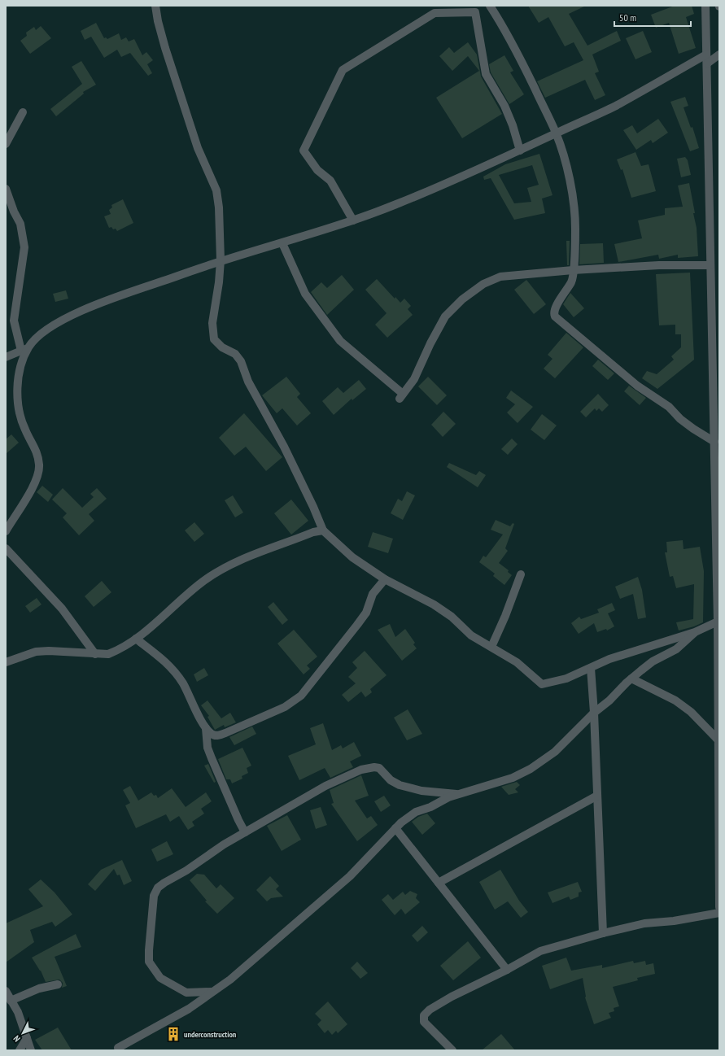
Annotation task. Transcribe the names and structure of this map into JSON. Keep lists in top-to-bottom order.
{
  "places": {
    "building": ["underconstruction"]
  },
  "scale_bar": "50 m",
  "north": "bottom left"
}
